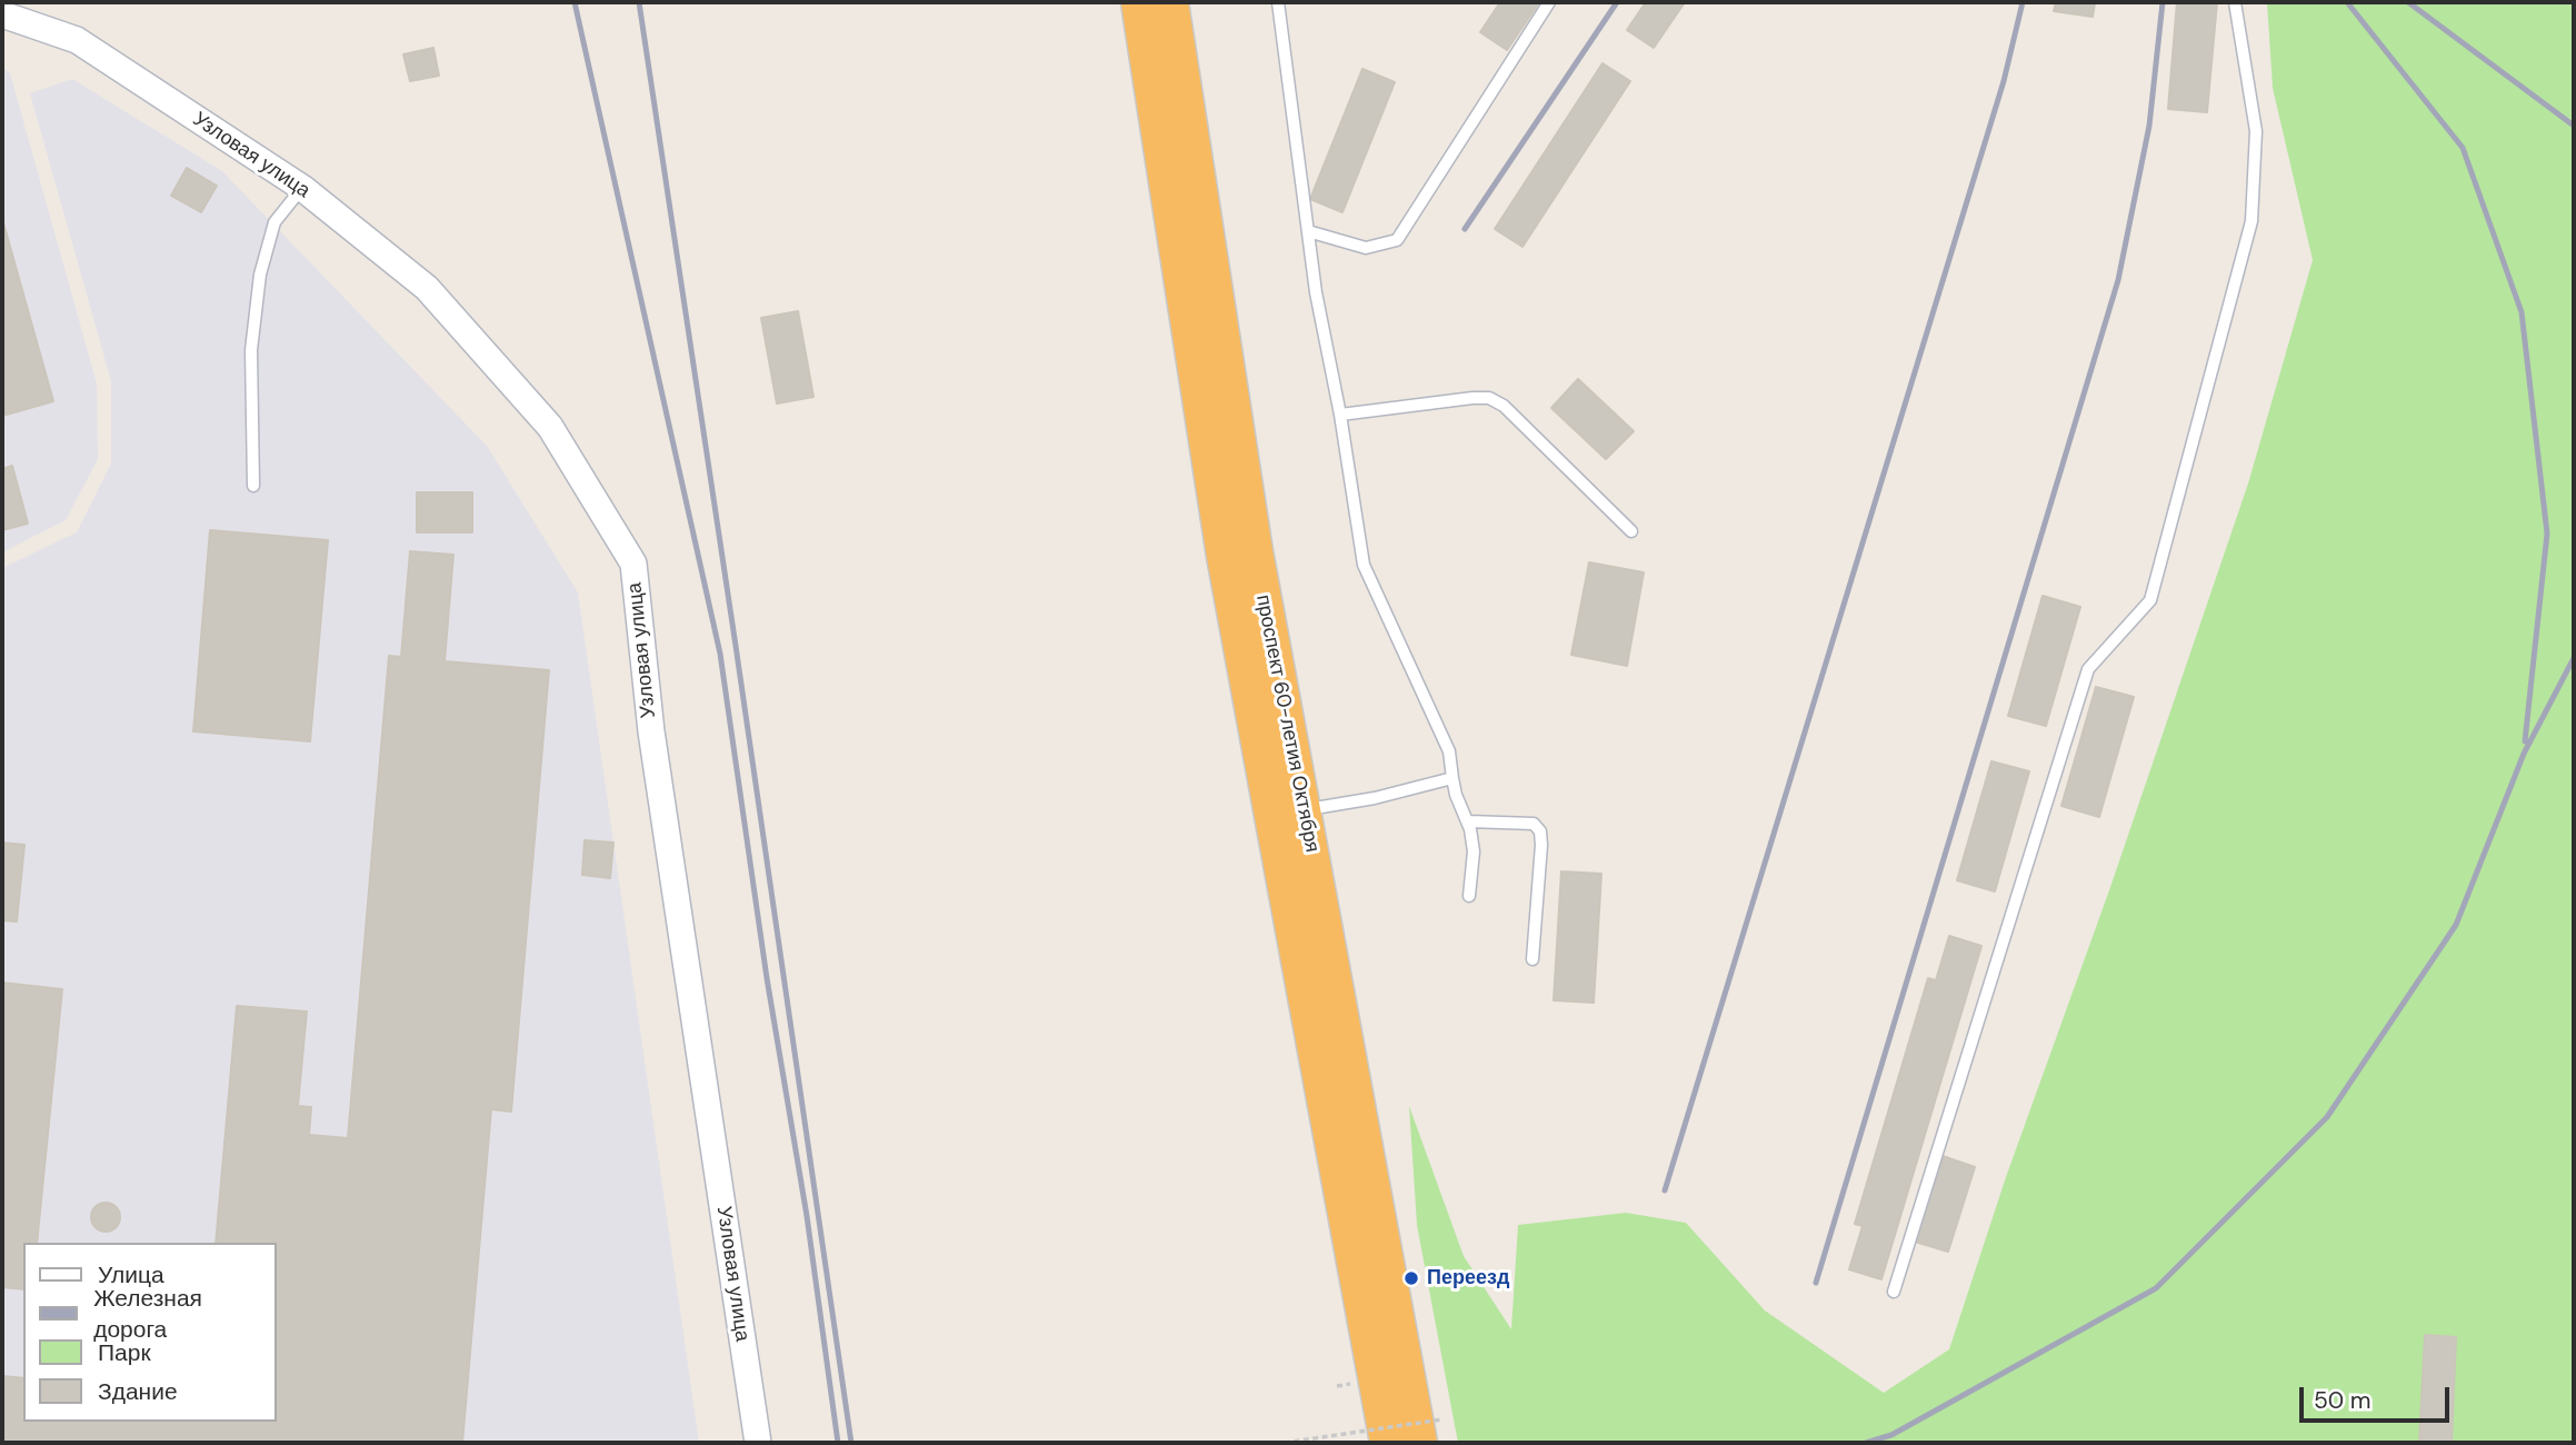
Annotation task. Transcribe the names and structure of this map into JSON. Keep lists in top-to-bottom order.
{
  "streets": {
    "highway": ["проспект 60-летия Октября"],
    "street": ["Узловая улица"]
  },
  "places": ["Переезд"],
  "legend": [
    "Улица",
    "Железная дорога",
    "Парк",
    "Здание"
  ],
  "scale_bar": "50 m"
}
